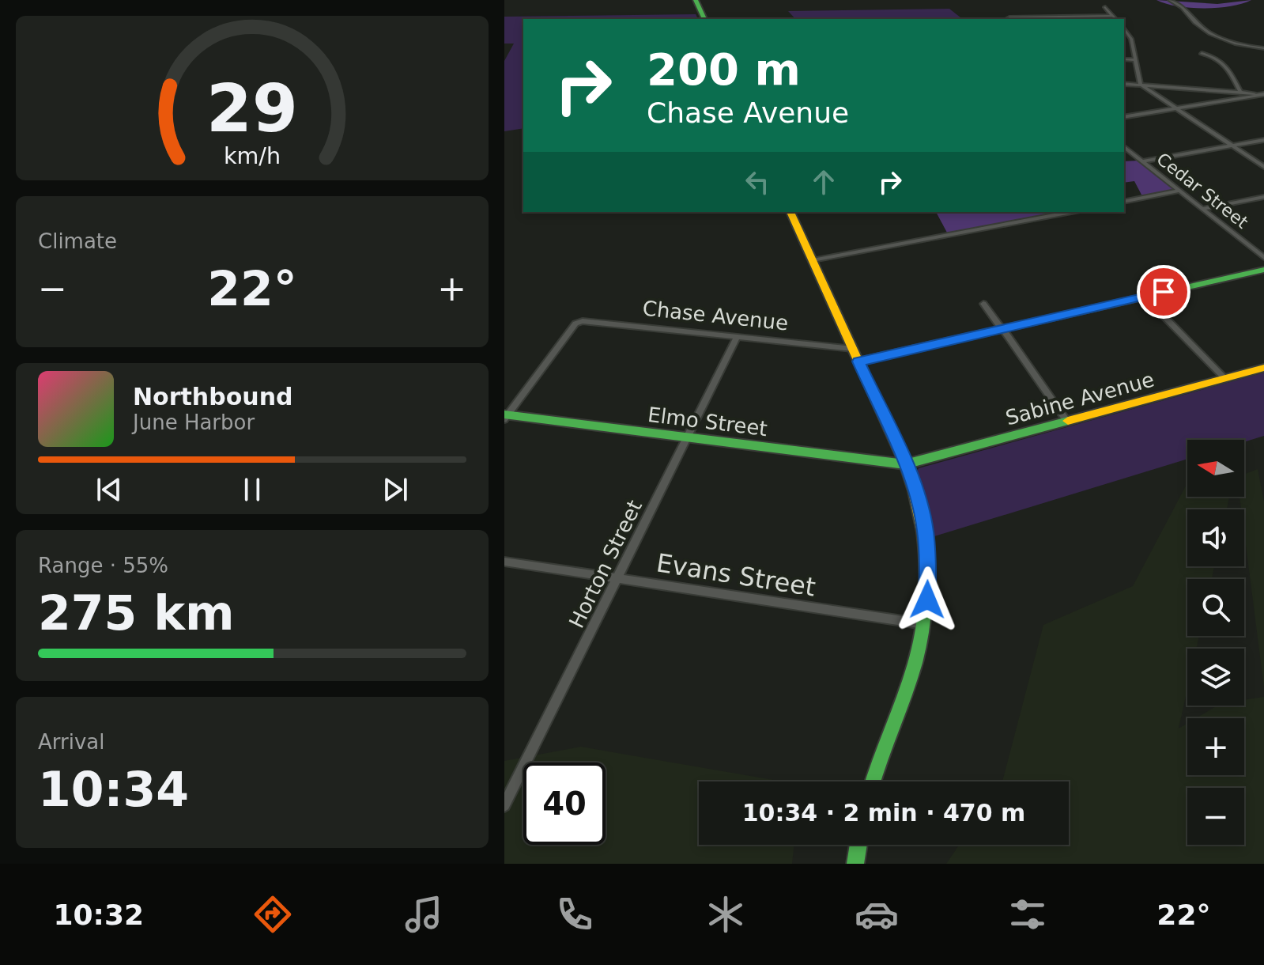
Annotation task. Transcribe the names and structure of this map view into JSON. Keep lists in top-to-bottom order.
{
  "streets": {
    "street": [
      "Cedar Street",
      "Chase Avenue",
      "Sabine Avenue",
      "Elmo Street",
      "Horton Street",
      "Evans Street"
    ]
  },
  "crossings": [
    ["Chase Avenue", "Elmo Street"],
    ["Chase Avenue", "Horton Street"],
    ["Sabine Avenue", "Elmo Street"],
    ["Elmo Street", "Horton Street"],
    ["Horton Street", "Evans Street"]
  ],
  "north": "left",
  "page": {
    "turn": ["200 m", "Chase Avenue"],
    "tile": [
      "Climate",
      ["Range · 55%", "275 km"],
      ["Arrival", "10:34"]
    ],
    "heat": ["−", "22°", "+"],
    "song": ["Northbound", "June Harbor"],
    "map_buttons": ["+", "−"],
    "limit": "40",
    "trip": "10:34 · 2 min · 470 m",
    "tabs": ["10:32", "22°"],
    "gauge": ["29", "km/h"]
  }
}
